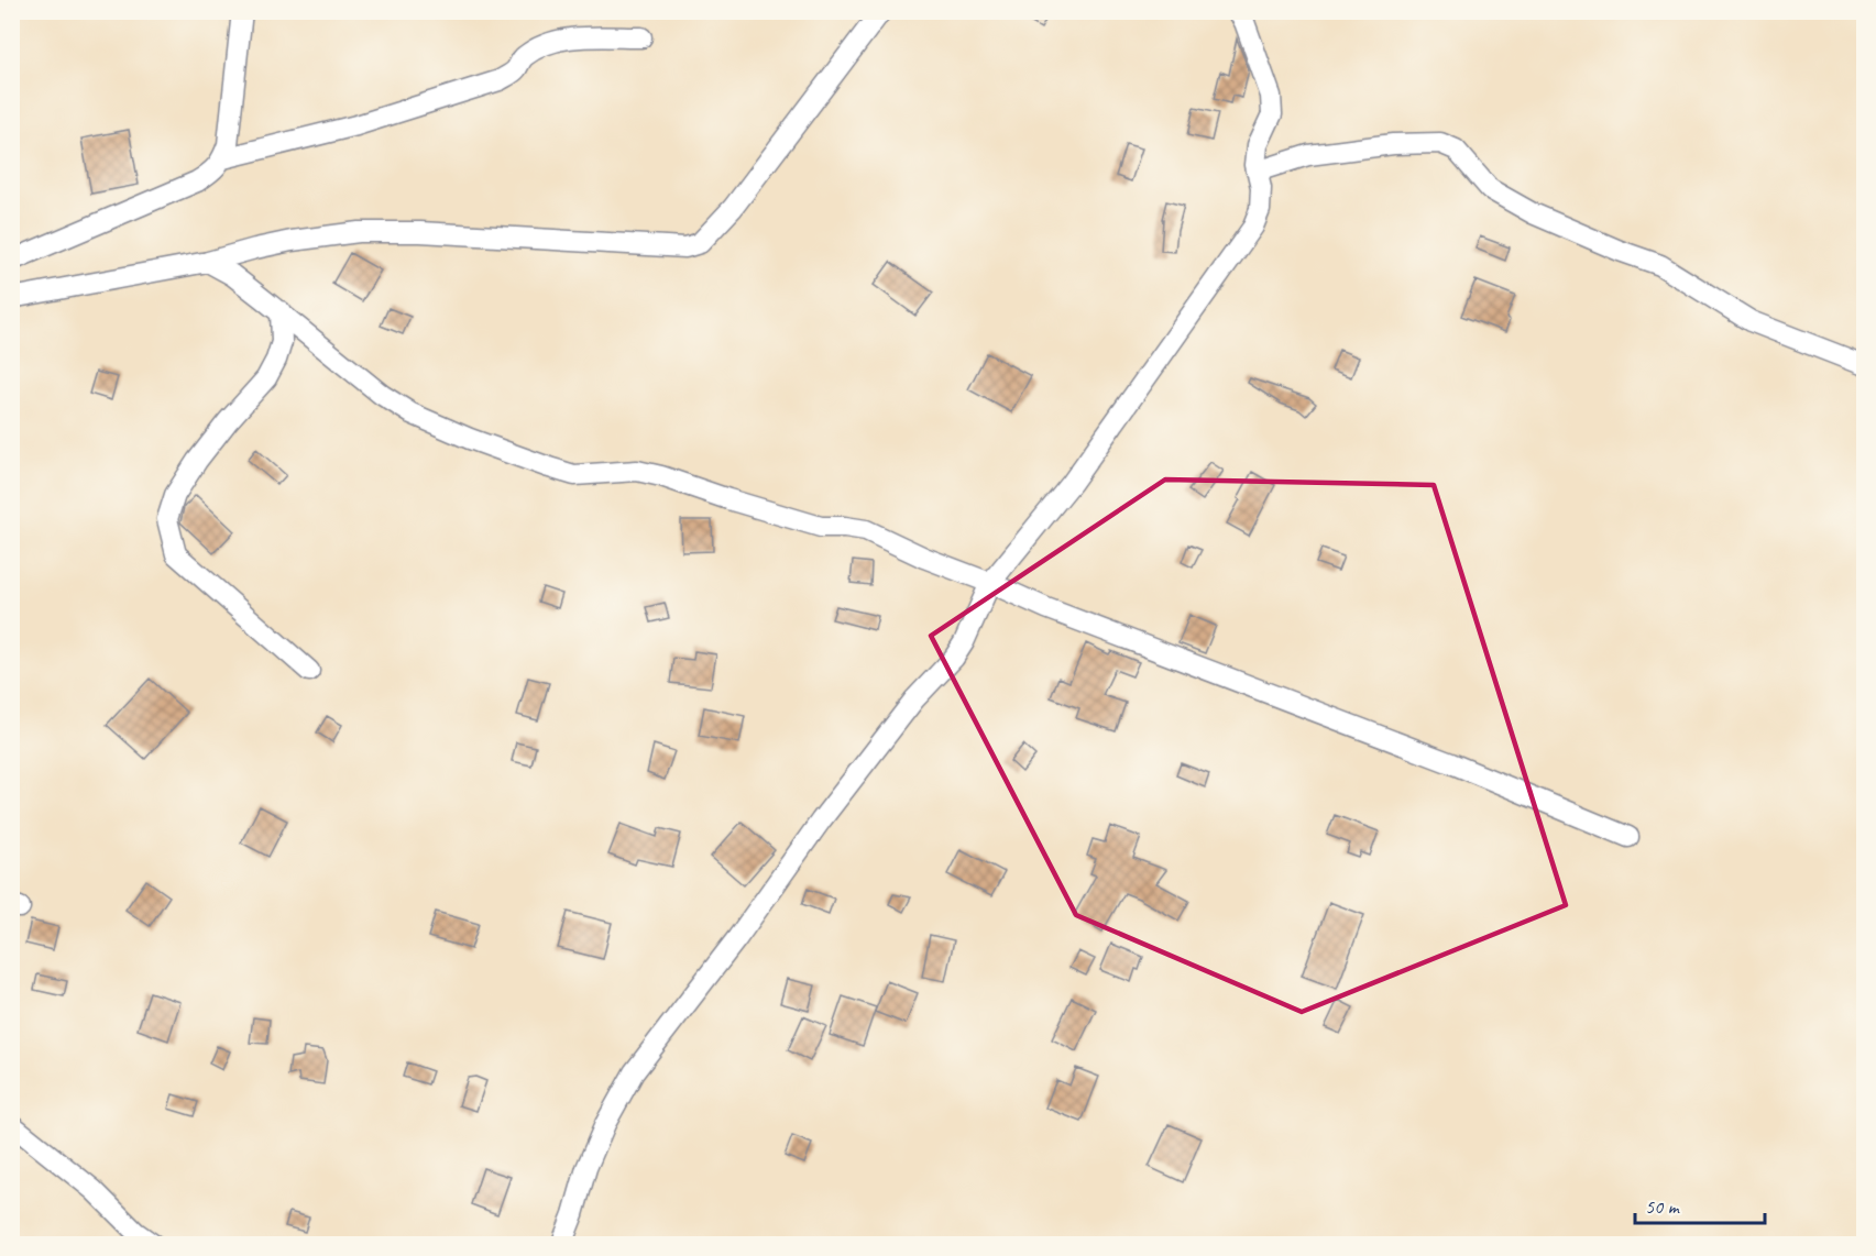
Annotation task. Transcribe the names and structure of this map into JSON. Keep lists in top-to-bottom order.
{
  "scale_bar": "50 m"
}
